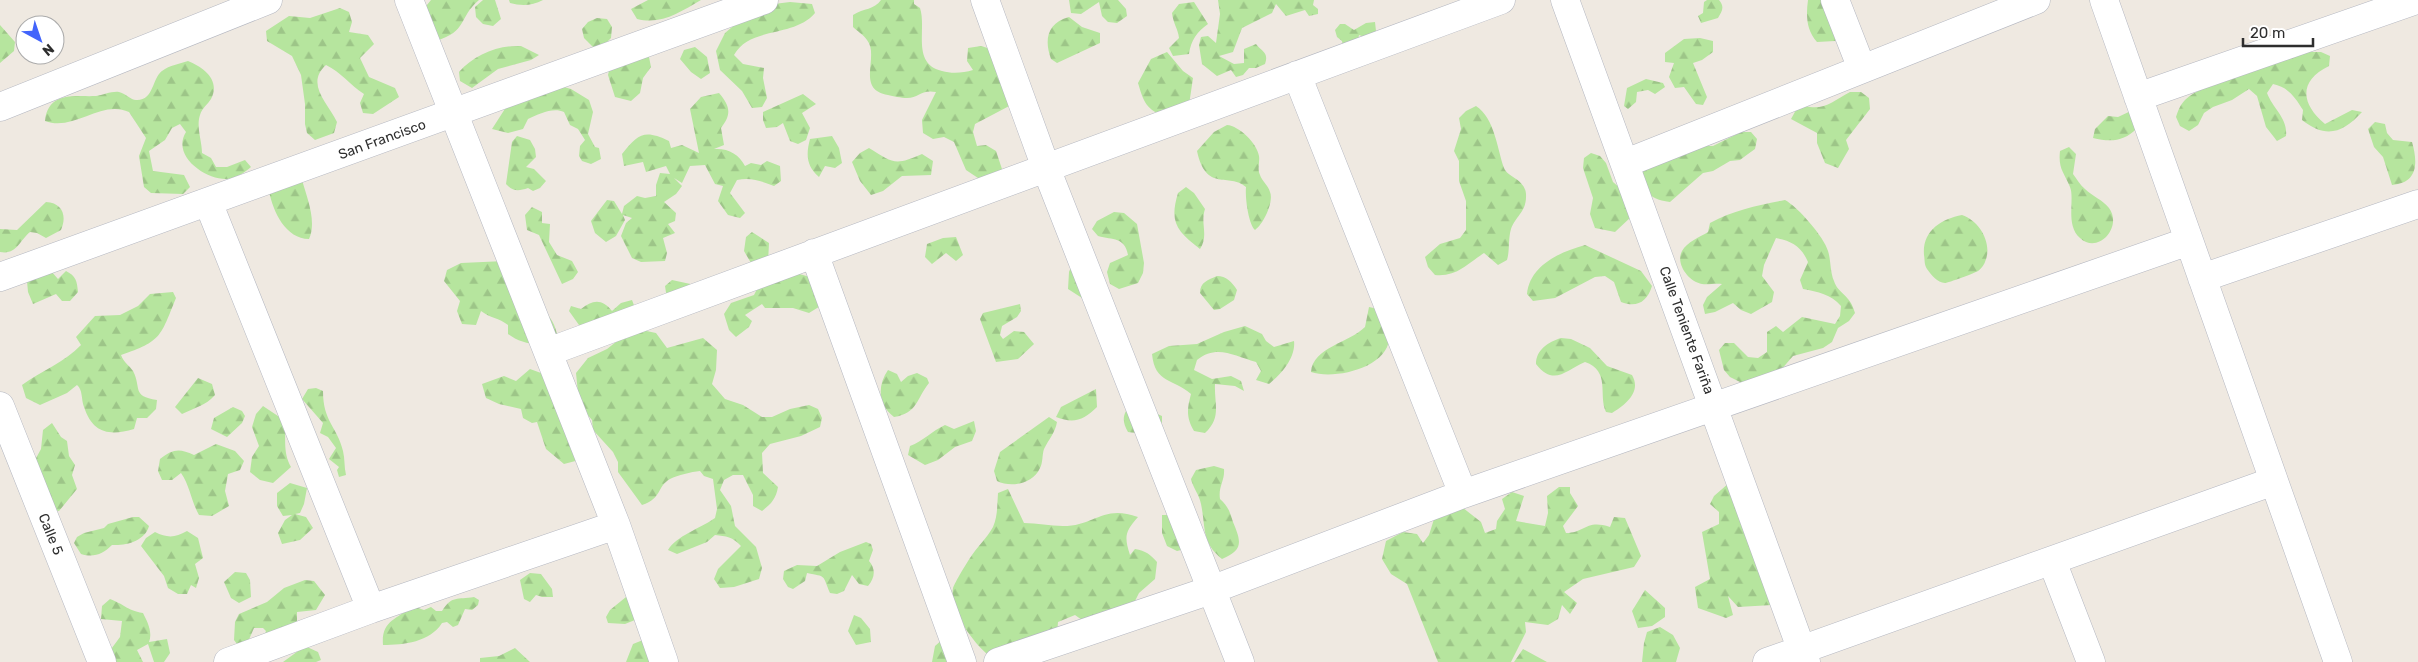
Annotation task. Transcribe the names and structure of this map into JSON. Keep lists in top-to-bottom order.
{
  "streets": {
    "street": ["San Francisco", "Calle Teniente Fariña", "Calle 5"]
  },
  "scale_bar": "20 m",
  "north": "bottom right"
}
